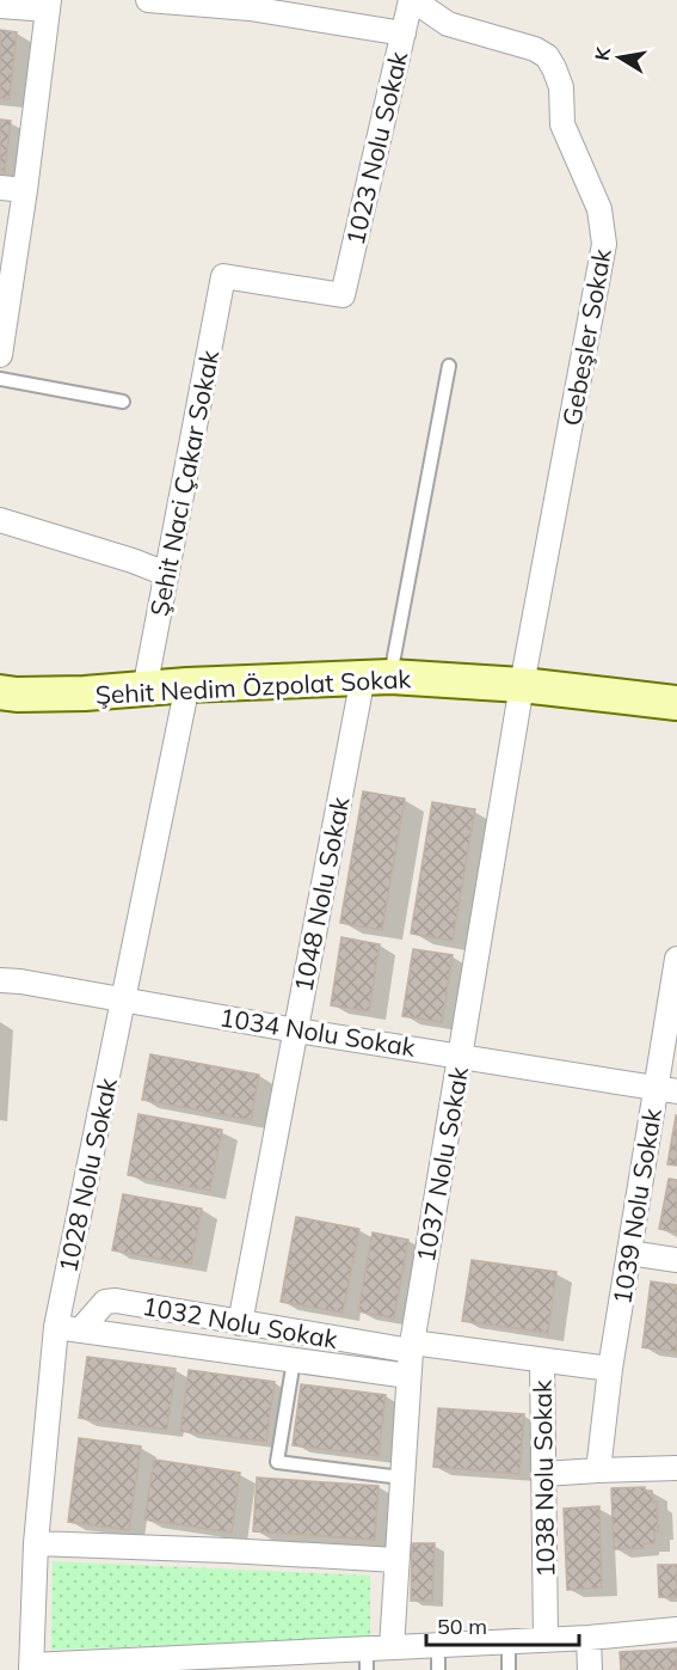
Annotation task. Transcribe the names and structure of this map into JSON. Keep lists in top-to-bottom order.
{
  "streets": {
    "street": [
      "1023 Nolu Sokak",
      "Gebeşler Sokak",
      "Şehit Naci Çakar Sokak",
      "Şehit Nedim Özpolat Sokak",
      "1048 Nolu Sokak",
      "1034 Nolu Sokak",
      "1037 Nolu Sokak",
      "1028 Nolu Sokak",
      "1039 Nolu Sokak",
      "1032 Nolu Sokak",
      "1038 Nolu Sokak"
    ]
  },
  "crossings": [
    ["1023 Nolu Sokak", "Gebeşler Sokak"],
    ["1023 Nolu Sokak", "Şehit Naci Çakar Sokak"],
    ["Gebeşler Sokak", "Şehit Nedim Özpolat Sokak"],
    ["Gebeşler Sokak", "1037 Nolu Sokak"],
    ["Şehit Naci Çakar Sokak", "Şehit Nedim Özpolat Sokak"],
    ["Şehit Nedim Özpolat Sokak", "1048 Nolu Sokak"],
    ["Şehit Nedim Özpolat Sokak", "1037 Nolu Sokak"],
    ["Şehit Nedim Özpolat Sokak", "1028 Nolu Sokak"],
    ["1048 Nolu Sokak", "1034 Nolu Sokak"],
    ["1048 Nolu Sokak", "1032 Nolu Sokak"],
    ["1034 Nolu Sokak", "1037 Nolu Sokak"],
    ["1034 Nolu Sokak", "1028 Nolu Sokak"],
    ["1034 Nolu Sokak", "1039 Nolu Sokak"],
    ["1037 Nolu Sokak", "1032 Nolu Sokak"],
    ["1039 Nolu Sokak", "1032 Nolu Sokak"],
    ["1032 Nolu Sokak", "1038 Nolu Sokak"]
  ],
  "scale_bar": "50 m",
  "north": "left"
}
